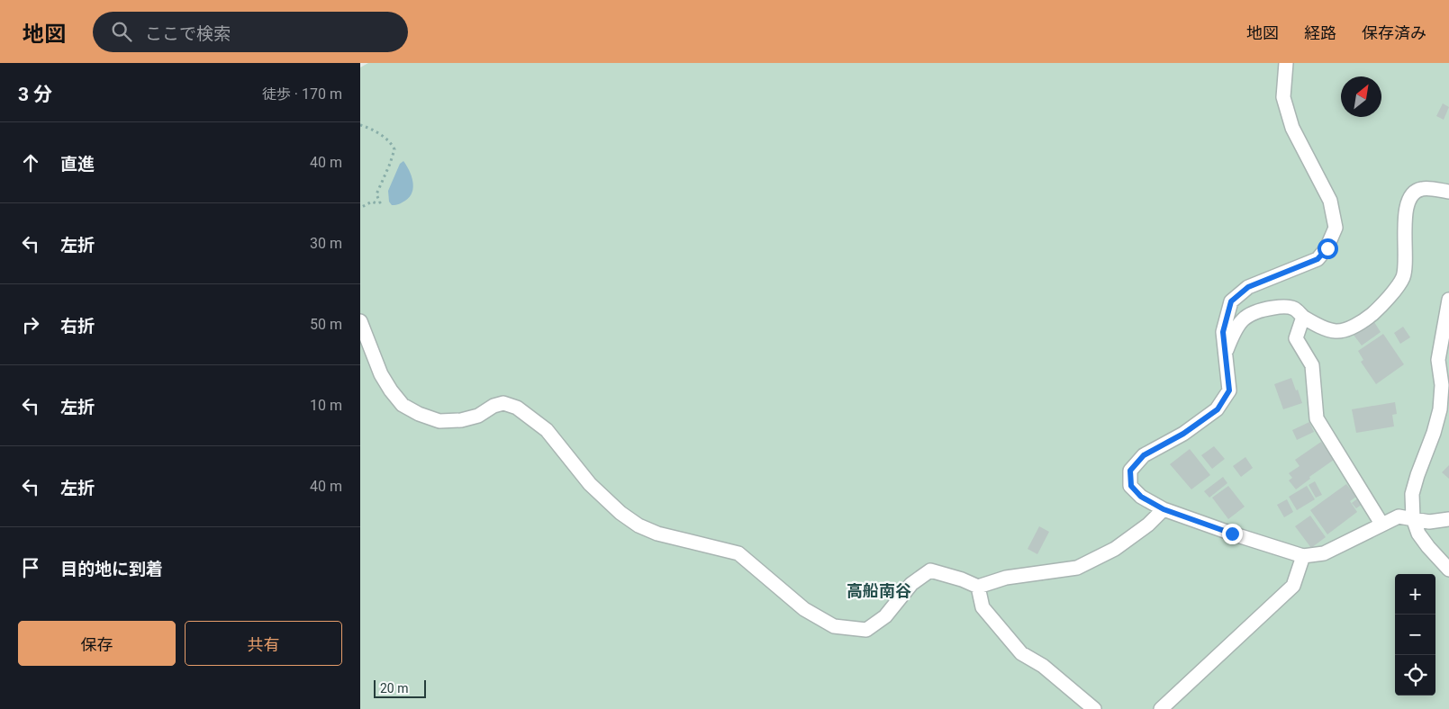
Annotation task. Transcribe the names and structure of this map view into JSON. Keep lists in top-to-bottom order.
{
  "districts": ["高船南谷"],
  "scale_bar": "20 m",
  "north": "top right",
  "page": {
    "header": "地図",
    "search": "ここで検索",
    "nav": ["地図", "経路", "保存済み"],
    "heading": ["3 分", "徒歩 · 170 m"],
    "list": [
      ["直進", "40 m"],
      ["左折", "30 m"],
      ["右折", "50 m"],
      ["左折", "10 m"],
      ["左折", "40 m"],
      "目的地に到着"
    ],
    "map_buttons": ["+", "−"],
    "buttons": ["保存", "共有"],
    "scale": "20 m"
  }
}
